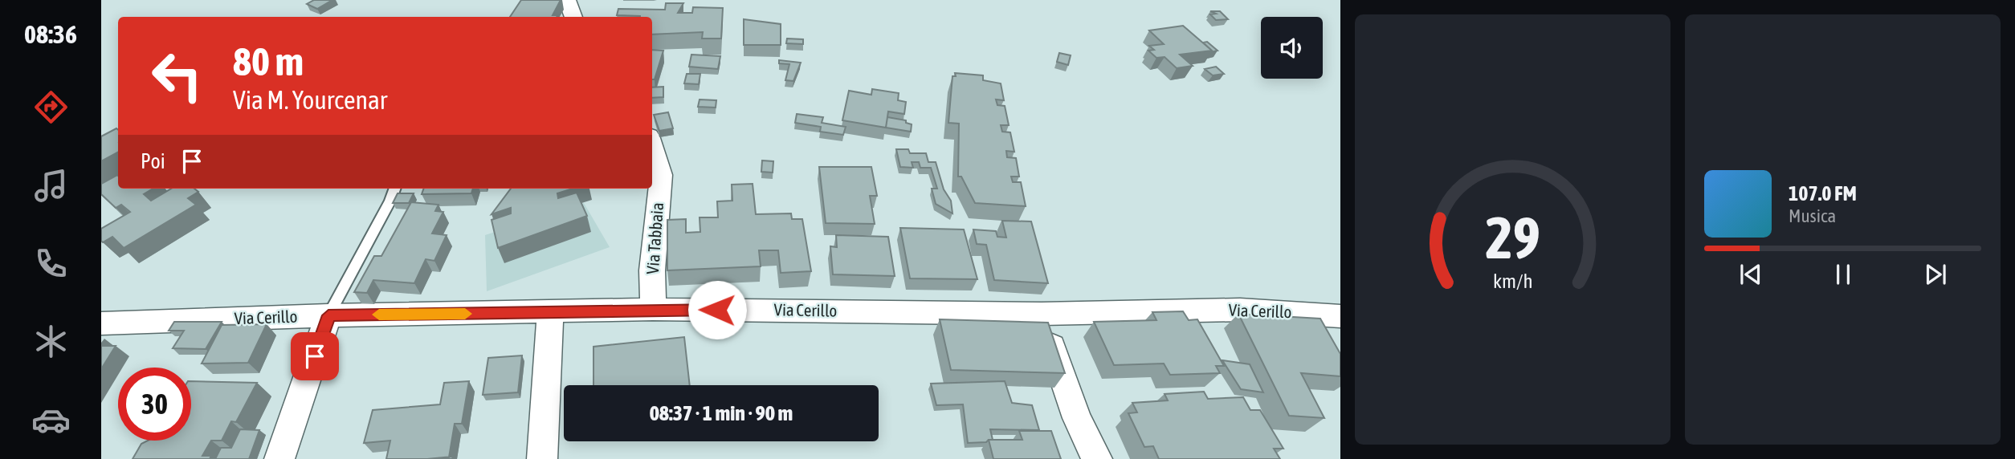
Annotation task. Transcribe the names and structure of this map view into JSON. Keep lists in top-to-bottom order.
{
  "streets": {
    "street": ["Via Tabbaia", "Via Cerillo"]
  },
  "crossings": [
    ["Via Tabbaia", "Via Cerillo"]
  ],
  "page": {
    "tabs": "08:36",
    "turn": ["80 m", "Via M. Yourcenar"],
    "then": "Poi",
    "song": ["107.0 FM", "Musica"],
    "limit": "30",
    "trip": "08:37 · 1 min · 90 m",
    "gauge": ["29", "km/h"]
  }
}
